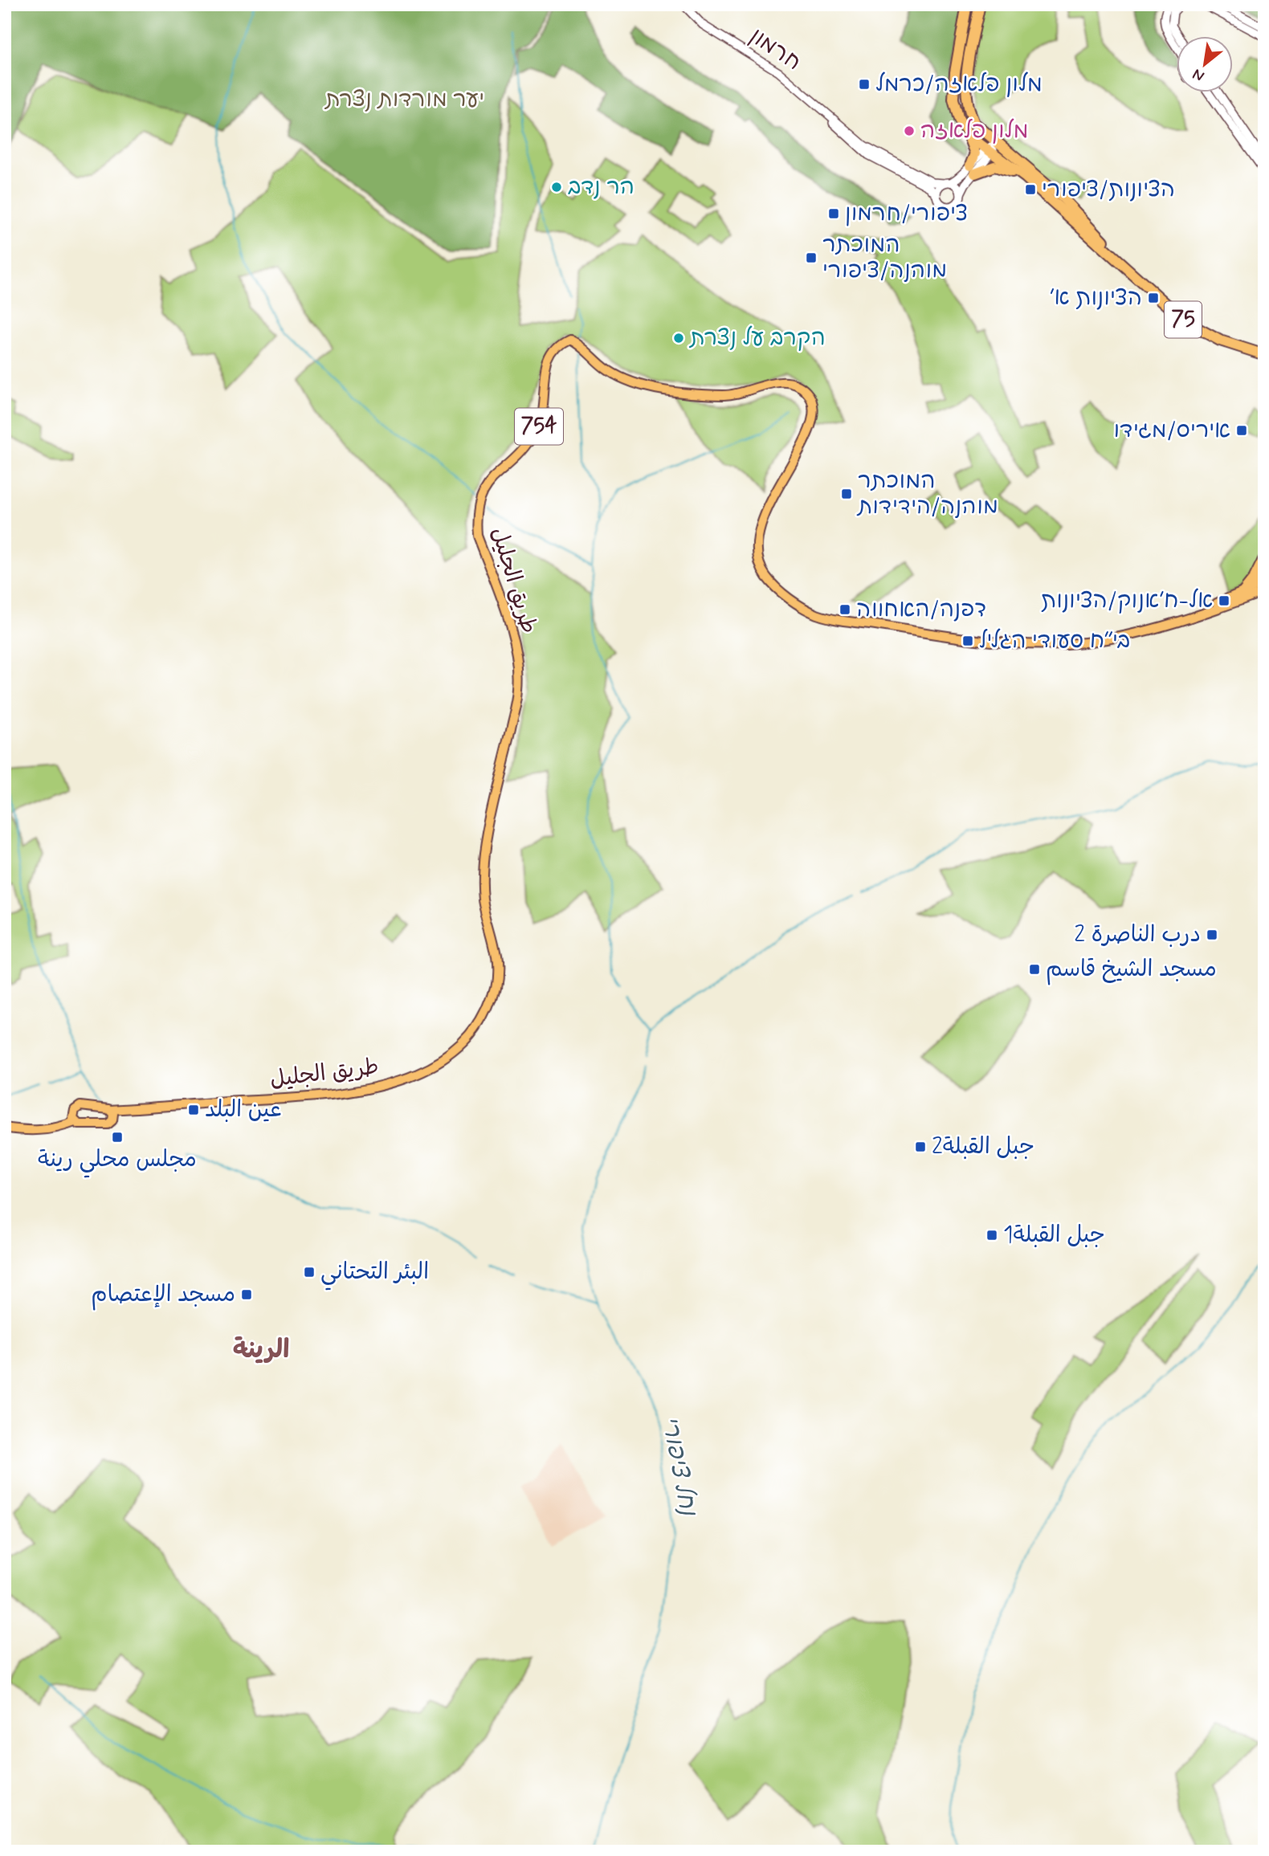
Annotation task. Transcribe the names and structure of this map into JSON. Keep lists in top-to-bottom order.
{
  "streets": {
    "highway": ["75"],
    "main road": ["754", "طريق الجليل"],
    "street": ["חרמון"]
  },
  "crossings": [
    ["754", "طريق الجليل"]
  ],
  "districts": ["الرينة"],
  "water": ["נחל ציפורי"],
  "parks": ["יער מורדות נצרת"],
  "places": {
    "transit": [
      "מלון פלאזה/כרמל",
      "הציונות/ציפורי",
      "ציפורי/חרמון",
      "המוכתר מוהנה/ציפורי",
      "הציונות א׳",
      "איריס/מגידו",
      "המוכתר מוהנה/הידידות",
      "אל-ח׳אנוק/הציונות",
      "דפנה/האחווה",
      "בי״ח סעודי הגליל",
      "درب الناصرة 2",
      "مسجد الشيخ قاسم",
      "عين البلد",
      "مجلس محلي رينة",
      "جبل القبلة2",
      "جبل القبلة1",
      "البئر التحتاني",
      "مسجد الإعتصام"
    ],
    "other": ["מלון פלאזה", "הר נדב", "הקרב על נצרת"]
  },
  "north": "bottom left"
}
